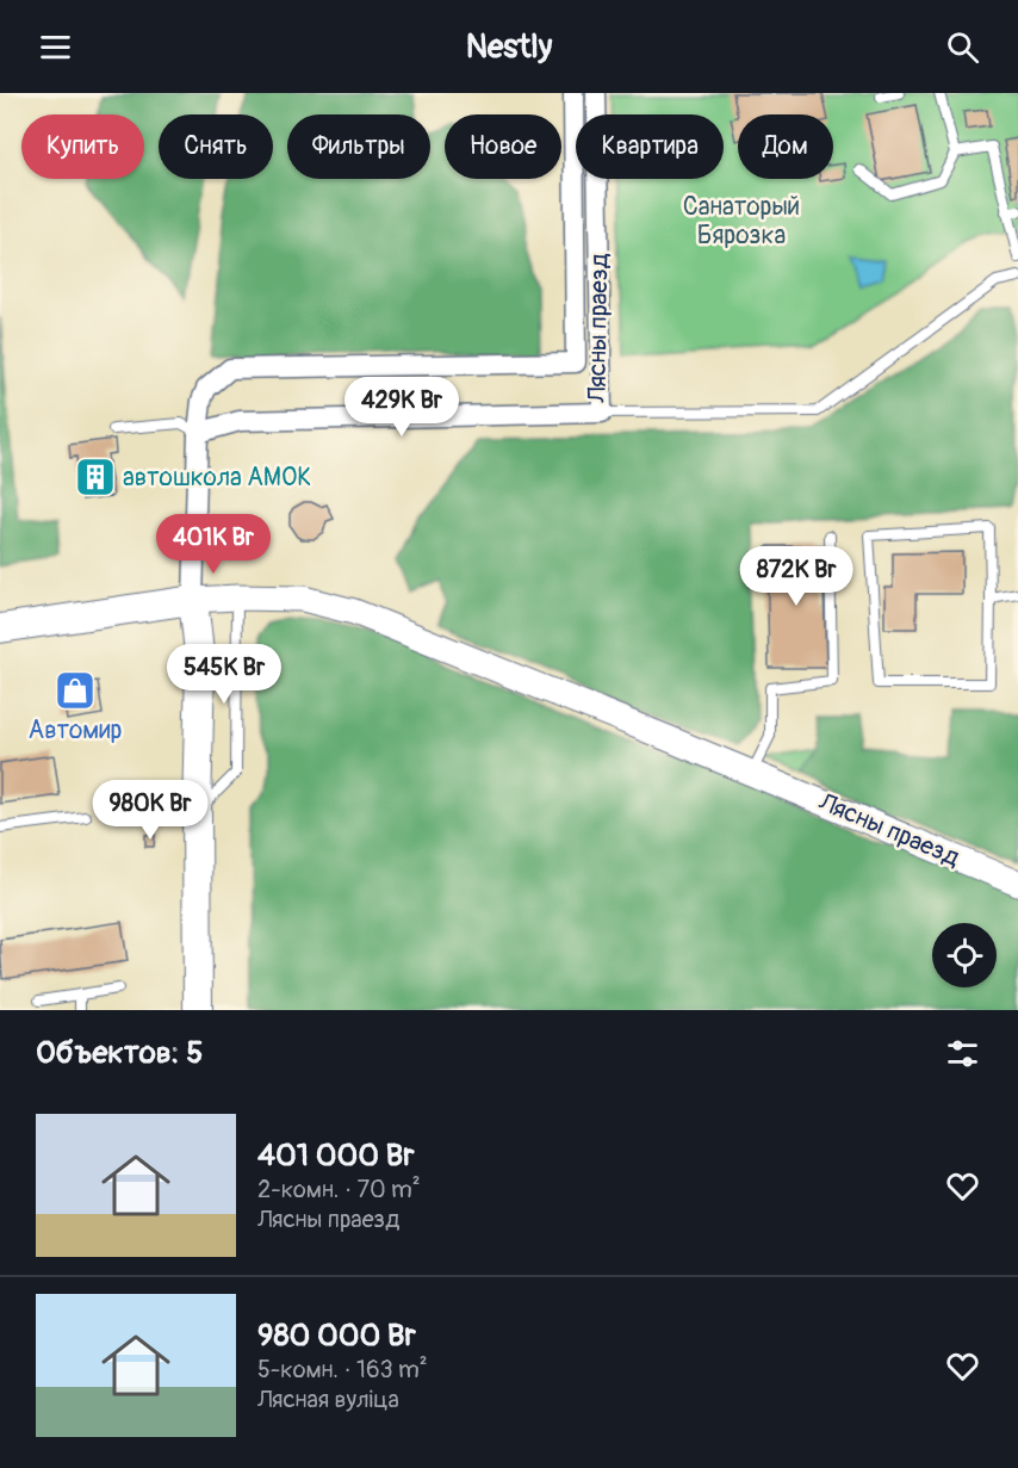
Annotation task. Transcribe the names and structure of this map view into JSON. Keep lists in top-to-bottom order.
{
  "streets": {
    "street": ["Лясны праезд"]
  },
  "parks": ["Санаторый Бярозка"],
  "places": {
    "building": ["автошкола АМОК"],
    "shop": ["Автомир"]
  },
  "page": {
    "header": "Nestly",
    "chip": [
      "Купить",
      "Снять",
      "Фильтры",
      "Новое",
      "Квартира",
      "Дом"
    ],
    "price": [
      "429K Br",
      "401K Br",
      "872K Br",
      "545K Br",
      "980K Br"
    ],
    "heading": "Объектов: 5",
    "list": [
      {
        "name": "401 000 Br",
        "note": "2-комн. · 70 m² · Лясны праезд"
      },
      {
        "name": "980 000 Br",
        "note": "5-комн. · 163 m² · Лясная вуліца"
      }
    ]
  }
}
